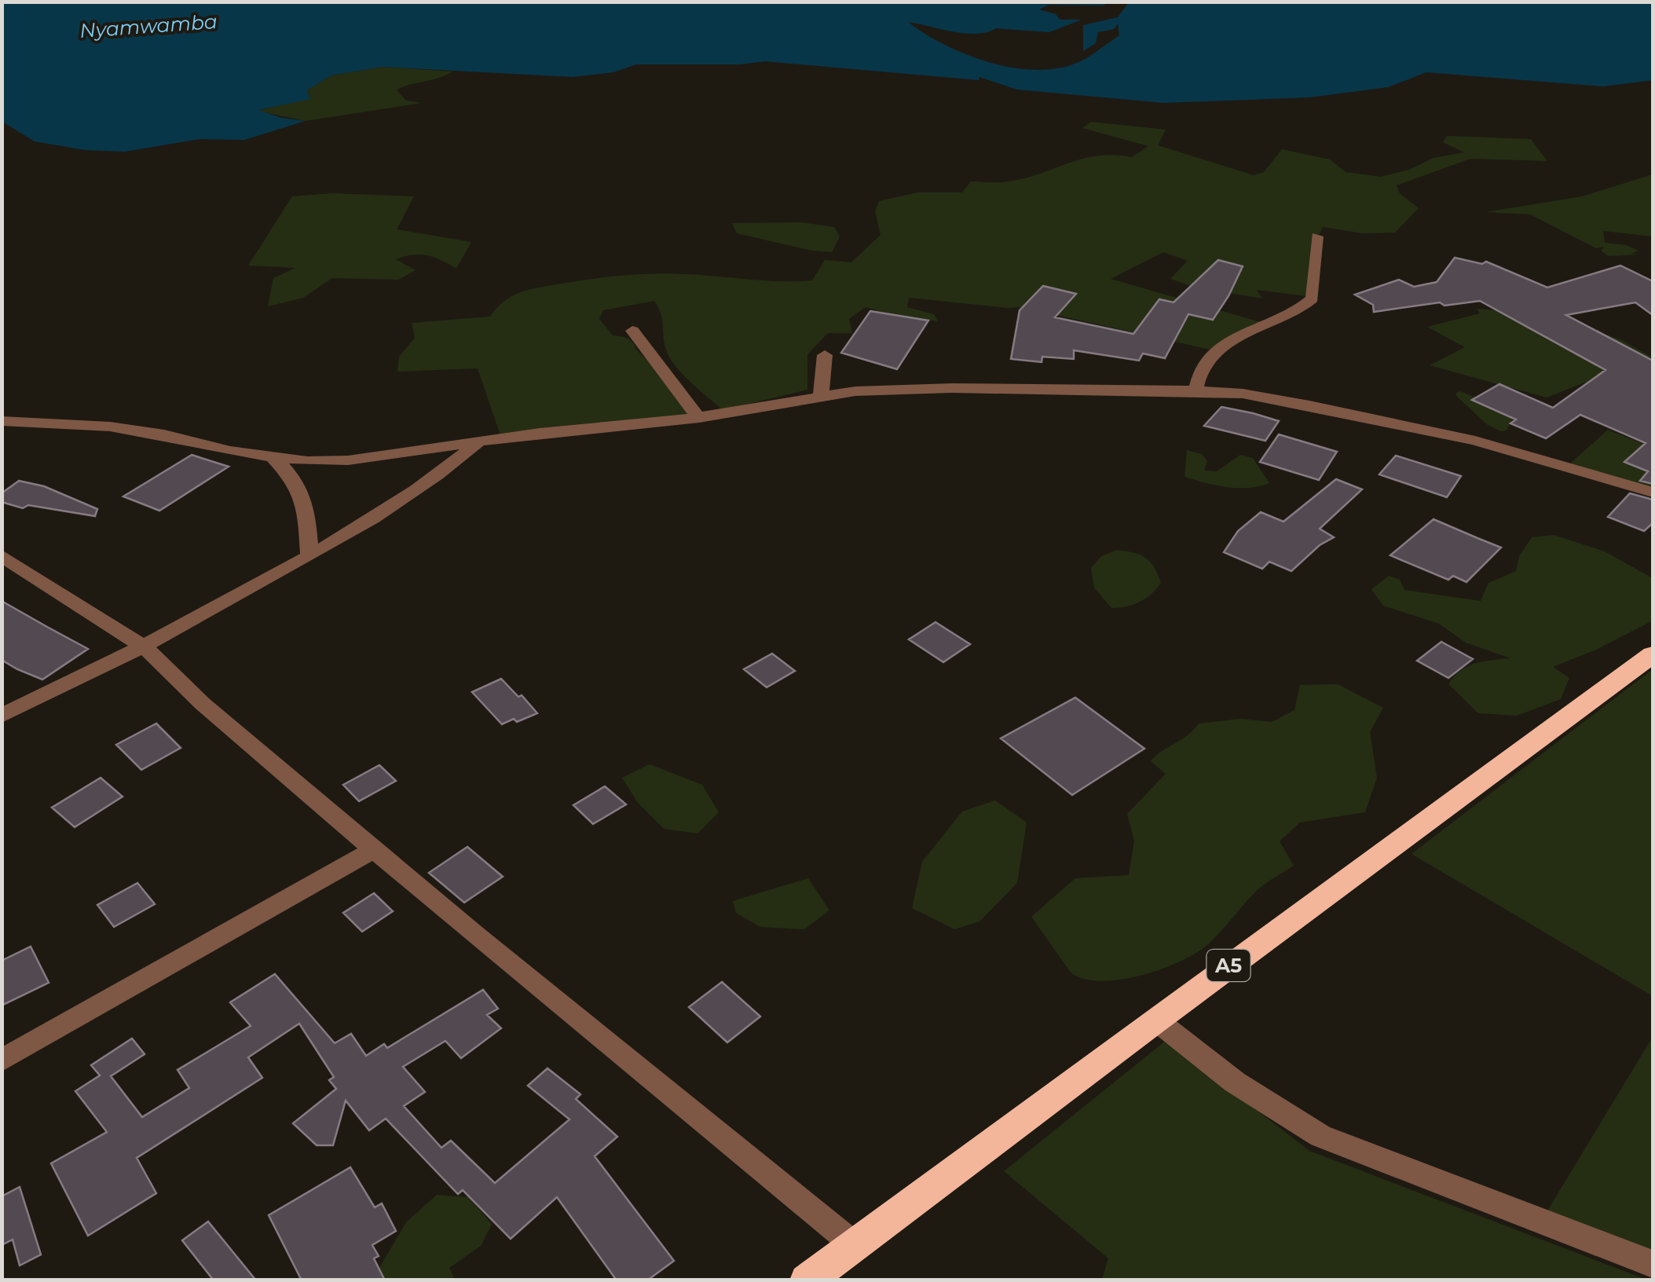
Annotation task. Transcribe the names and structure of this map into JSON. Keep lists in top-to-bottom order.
{
  "streets": {
    "highway": ["A5"]
  },
  "water": ["Nyamwamba"]
}
